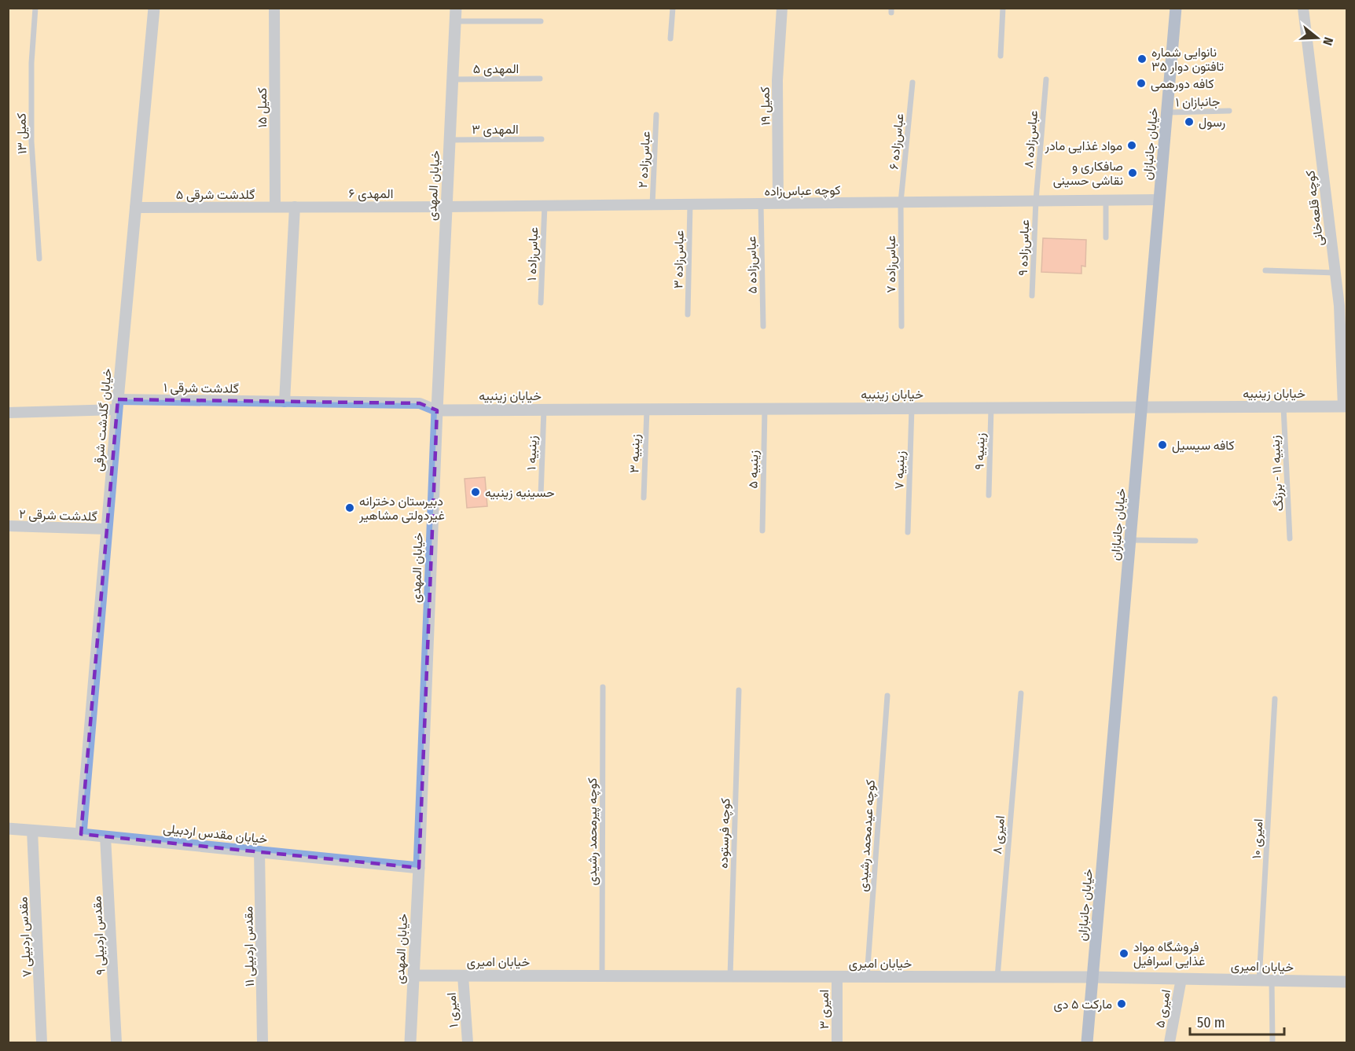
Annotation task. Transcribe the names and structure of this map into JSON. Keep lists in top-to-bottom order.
{
  "streets": {
    "main road": ["خیابان جانبازان"],
    "street": [
      "کمیل ۱۹",
      "کمیل ۱۵",
      "خیابان المهدی",
      "کوچه عباس‌زاده",
      "المهدی ۶",
      "گلدشت شرقی ۵",
      "کوچه قلعه‌خانی",
      "گلدشت شرقی ۱",
      "خیابان زینبیه",
      "خیابان گلدشت شرقی",
      "گلدشت شرقی ۲",
      "خیابان مقدس اردبیلی",
      "مقدس اردبیلی ۹",
      "مقدس اردبیلی ۷",
      "مقدس اردبیلی ۱۱",
      "خیابان امیری",
      "امیری ۵",
      "امیری ۳",
      "امیری ۱"
    ],
    "lane": [
      "المهدی ۵",
      "جانبازان ۱",
      "المهدی ۳",
      "کمیل ۱۳",
      "عباس‌زاده ۸",
      "عباس‌زاده ۶",
      "عباس‌زاده ۲",
      "عباس‌زاده ۹",
      "عباس‌زاده ۱",
      "عباس‌زاده ۳",
      "عباس‌زاده ۷",
      "عباس‌زاده ۵",
      "زینبیه ۹",
      "زینبیه ۱",
      "زینبیه ۳",
      "زینبیه ۵",
      "زینبیه ۷",
      "زینبیه ۱۱ - برزنگ",
      "کوچه پیرمحمد رشیدی",
      "کوچه فرستوده",
      "امیری ۸",
      "کوچه عیدمحمد رشیدی",
      "امیری ۱۰"
    ]
  },
  "crossings": [
    ["المهدی ۵", "خیابان المهدی"],
    ["جانبازان ۱", "خیابان جانبازان"],
    ["کمیل ۱۹", "کوچه عباس‌زاده"],
    ["کمیل ۱۵", "گلدشت شرقی ۵"],
    ["المهدی ۳", "خیابان المهدی"],
    ["عباس‌زاده ۸", "کوچه عباس‌زاده"],
    ["عباس‌زاده ۸", "عباس‌زاده ۹"],
    ["عباس‌زاده ۶", "کوچه عباس‌زاده"],
    ["عباس‌زاده ۶", "عباس‌زاده ۷"],
    ["خیابان جانبازان", "کوچه عباس‌زاده"],
    ["خیابان جانبازان", "خیابان زینبیه"],
    ["خیابان جانبازان", "خیابان امیری"],
    ["عباس‌زاده ۲", "کوچه عباس‌زاده"],
    ["خیابان المهدی", "کوچه عباس‌زاده"],
    ["خیابان المهدی", "المهدی ۶"],
    ["خیابان المهدی", "گلدشت شرقی ۱"],
    ["خیابان المهدی", "خیابان زینبیه"],
    ["خیابان المهدی", "خیابان مقدس اردبیلی"],
    ["خیابان المهدی", "خیابان امیری"],
    ["کوچه عباس‌زاده", "المهدی ۶"],
    ["کوچه عباس‌زاده", "عباس‌زاده ۹"],
    ["کوچه عباس‌زاده", "عباس‌زاده ۱"],
    ["کوچه عباس‌زاده", "عباس‌زاده ۳"],
    ["کوچه عباس‌زاده", "عباس‌زاده ۷"],
    ["کوچه عباس‌زاده", "عباس‌زاده ۵"],
    ["المهدی ۶", "گلدشت شرقی ۵"],
    ["گلدشت شرقی ۵", "خیابان گلدشت شرقی"],
    ["کوچه قلعه‌خانی", "خیابان زینبیه"],
    ["گلدشت شرقی ۱", "خیابان زینبیه"],
    ["گلدشت شرقی ۱", "خیابان گلدشت شرقی"],
    ["خیابان زینبیه", "زینبیه ۹"],
    ["خیابان زینبیه", "زینبیه ۱"],
    ["خیابان زینبیه", "زینبیه ۳"],
    ["خیابان زینبیه", "زینبیه ۵"],
    ["خیابان زینبیه", "زینبیه ۷"],
    ["خیابان زینبیه", "زینبیه ۱۱ - برزنگ"],
    ["خیابان گلدشت شرقی", "گلدشت شرقی ۲"],
    ["خیابان گلدشت شرقی", "خیابان مقدس اردبیلی"],
    ["کوچه پیرمحمد رشیدی", "خیابان امیری"],
    ["خیابان مقدس اردبیلی", "مقدس اردبیلی ۹"],
    ["خیابان مقدس اردبیلی", "مقدس اردبیلی ۷"],
    ["خیابان مقدس اردبیلی", "مقدس اردبیلی ۱۱"],
    ["کوچه فرستوده", "خیابان امیری"],
    ["امیری ۸", "خیابان امیری"],
    ["کوچه عیدمحمد رشیدی", "خیابان امیری"],
    ["امیری ۱۰", "خیابان امیری"],
    ["خیابان امیری", "امیری ۵"],
    ["خیابان امیری", "امیری ۳"],
    ["خیابان امیری", "امیری ۱"]
  ],
  "places": [
    "نانوایی شماره ۳۵ تافتون دوار",
    "کافه دورهمی",
    "رسول",
    "مواد غذایی مادر",
    "صافکاری و نقاشی حسینی",
    "کافه سیسیل",
    "حسینیه زینبیه",
    "دبیرستان دخترانه غیردولتی مشاهیر",
    "فروشگاه مواد غذایی اسرافیل",
    "مارکت ۵ دی"
  ],
  "scale_bar": "50 m",
  "north": "right"
}
